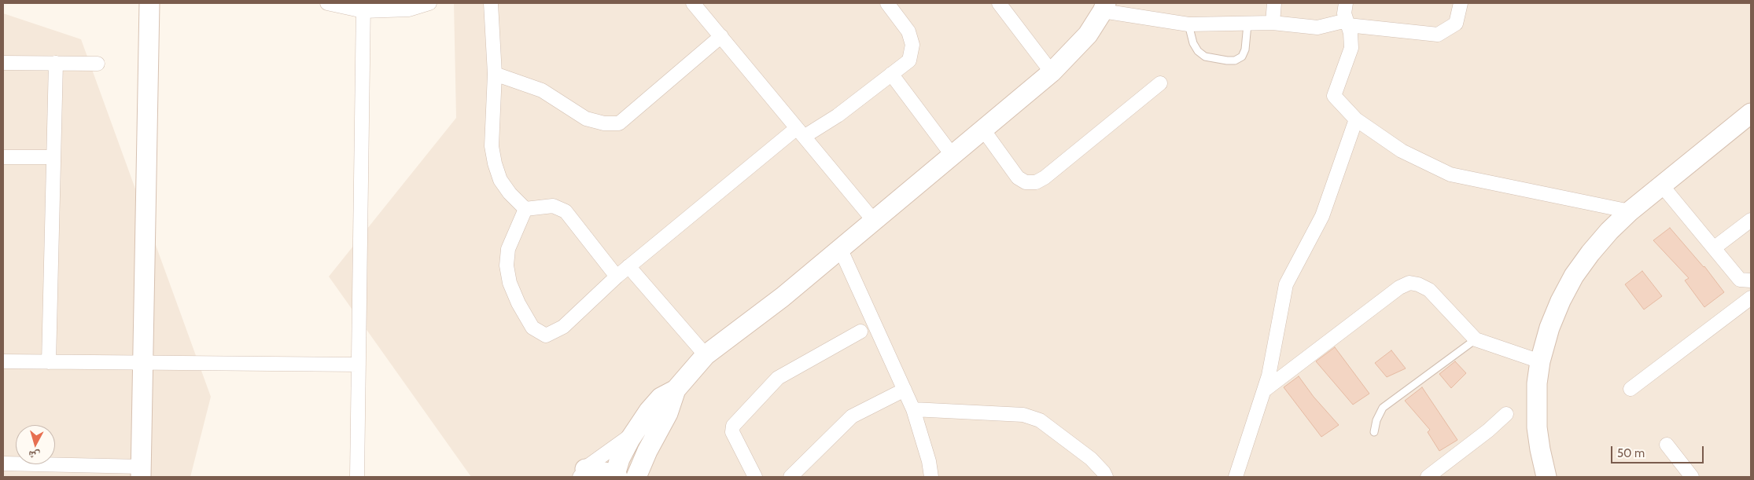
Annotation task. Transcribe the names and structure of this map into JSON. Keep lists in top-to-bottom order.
{
  "scale_bar": "50 m",
  "north": "bottom"
}
